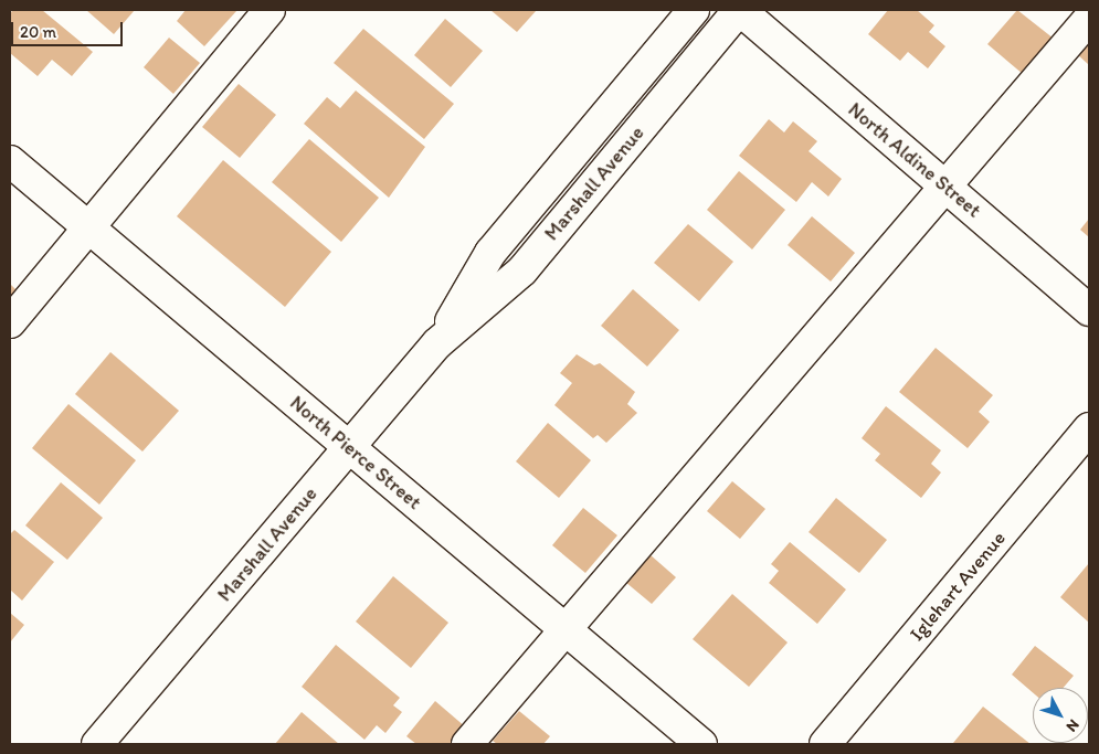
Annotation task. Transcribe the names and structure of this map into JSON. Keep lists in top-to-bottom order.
{
  "streets": {
    "street": [
      "North Aldine Street",
      "Marshall Avenue",
      "North Pierce Street",
      "Iglehart Avenue"
    ]
  },
  "crossings": [
    ["North Aldine Street", "Marshall Avenue"],
    ["Marshall Avenue", "North Pierce Street"]
  ],
  "scale_bar": "20 m",
  "north": "bottom right"
}
